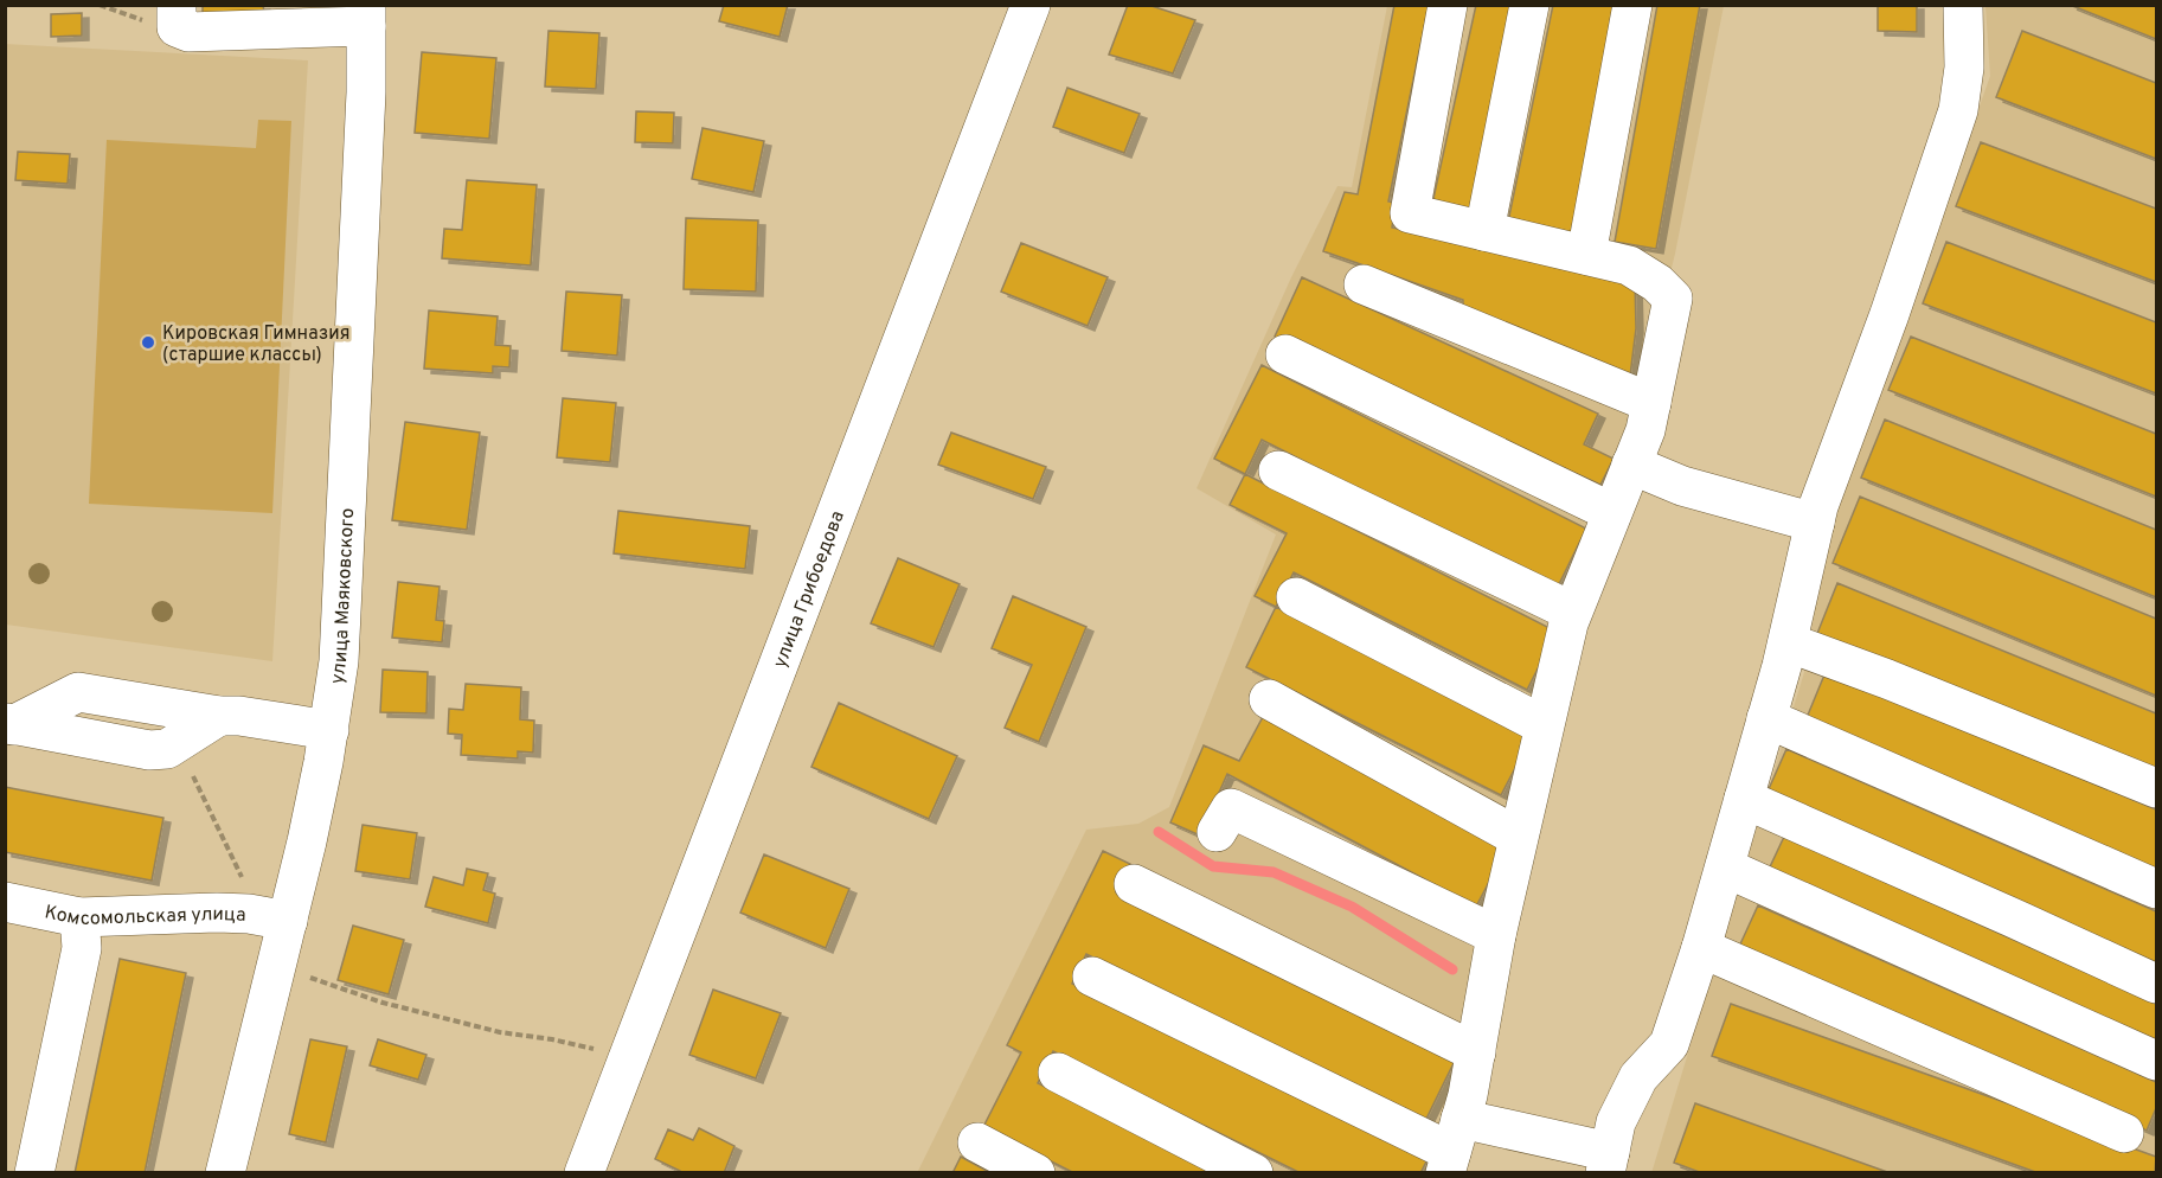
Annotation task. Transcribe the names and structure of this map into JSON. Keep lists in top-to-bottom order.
{
  "streets": {
    "street": ["улица Грибоедова", "улица Маяковского", "Комсомольская улица"]
  },
  "crossings": [
    ["улица Маяковского", "Комсомольская улица"]
  ],
  "places": ["Кировская Гимназия (старшие классы)"]
}
